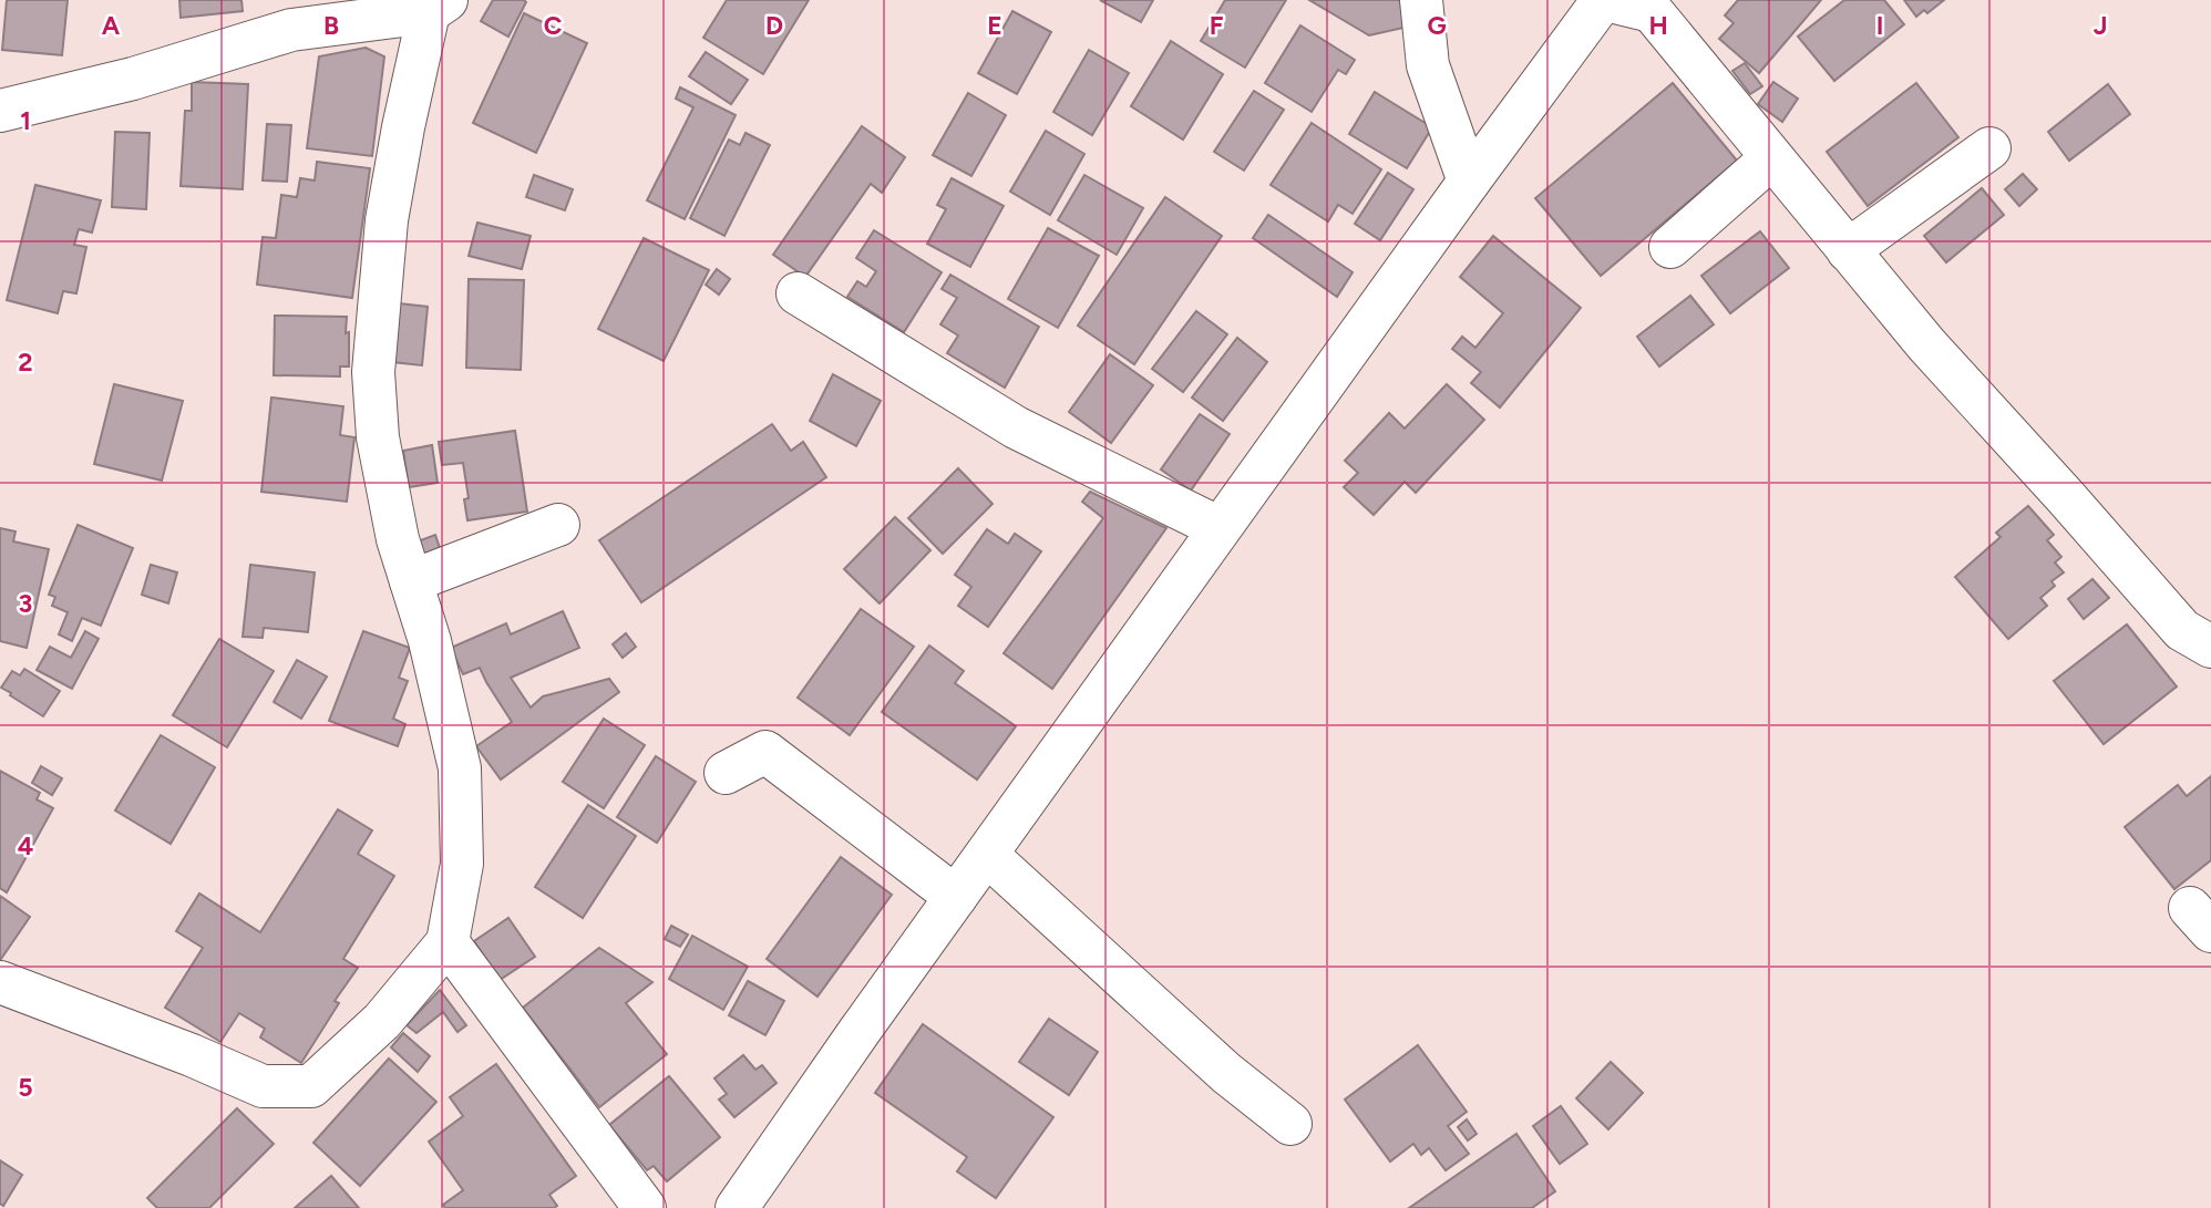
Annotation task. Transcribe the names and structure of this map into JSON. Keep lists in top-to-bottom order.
{
  "grid": {
    "columns": [
      "A",
      "B",
      "C",
      "D",
      "E",
      "F",
      "G",
      "H",
      "I",
      "J"
    ],
    "rows": [
      "1",
      "2",
      "3",
      "4",
      "5"
    ]
  }
}
